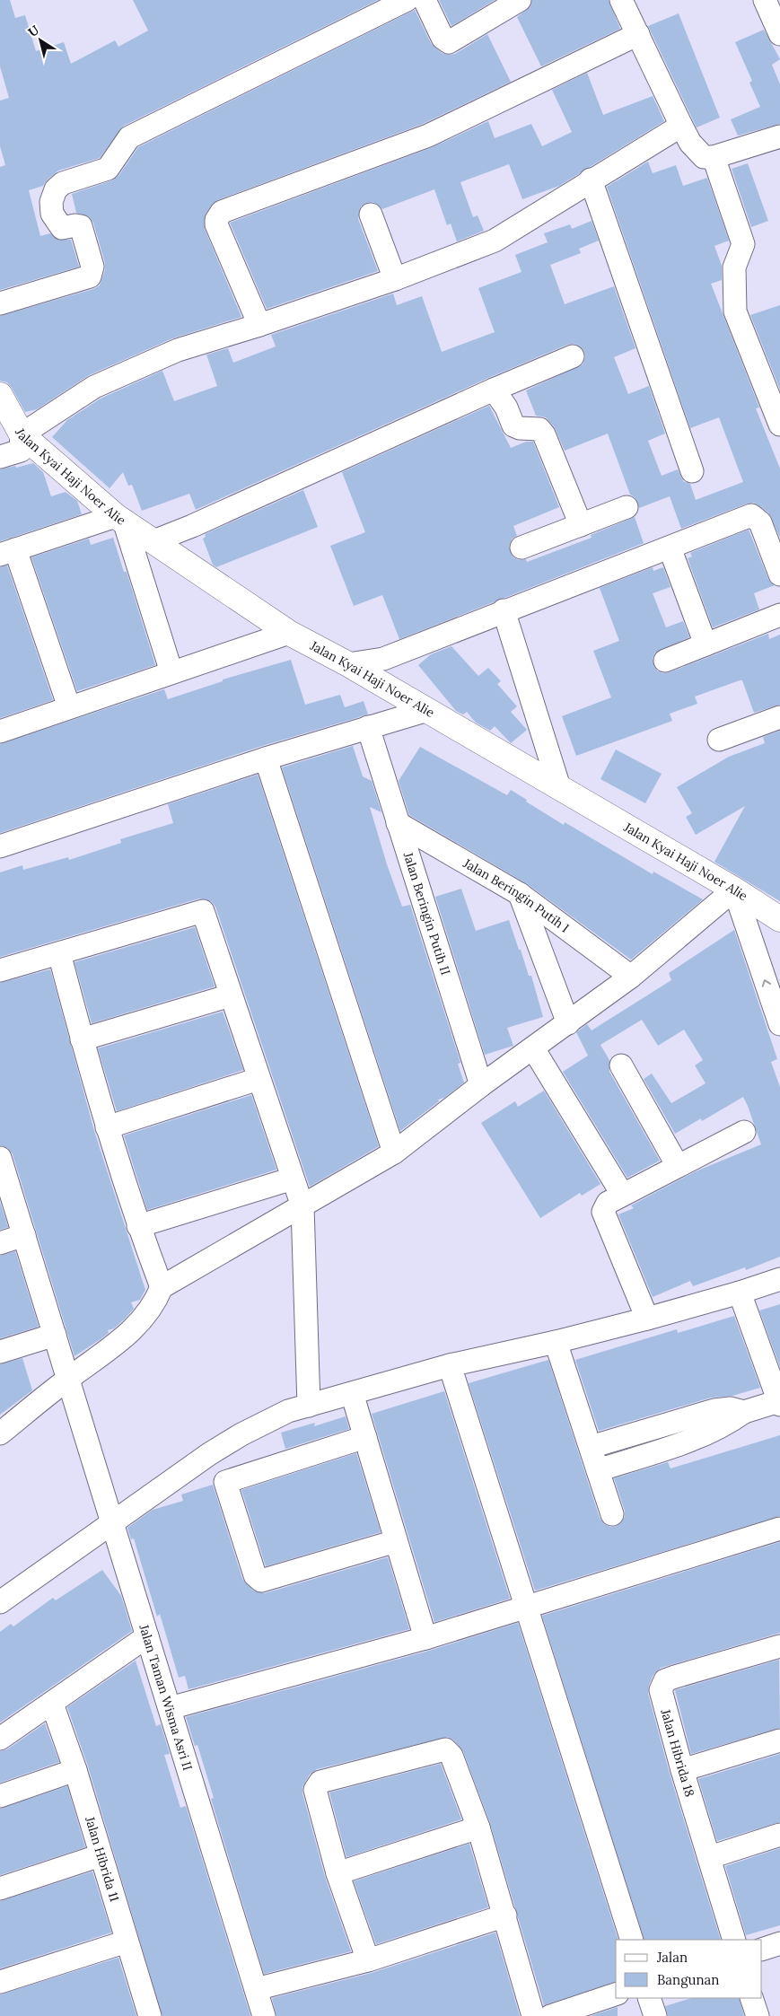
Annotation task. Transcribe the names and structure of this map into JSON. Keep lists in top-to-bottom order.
{
  "streets": {
    "street": [
      "Jalan Kyai Haji Noer Alie",
      "Jalan Beringin Putih I",
      "Jalan Beringin Putih II",
      "Jalan Taman Wisma Asri II",
      "Jalan Hibrida 18",
      "Jalan Hibrida 11"
    ]
  },
  "crossings": [
    ["Jalan Beringin Putih I", "Jalan Beringin Putih II"]
  ],
  "legend": ["Jalan", "Bangunan"],
  "north": "top left"
}
